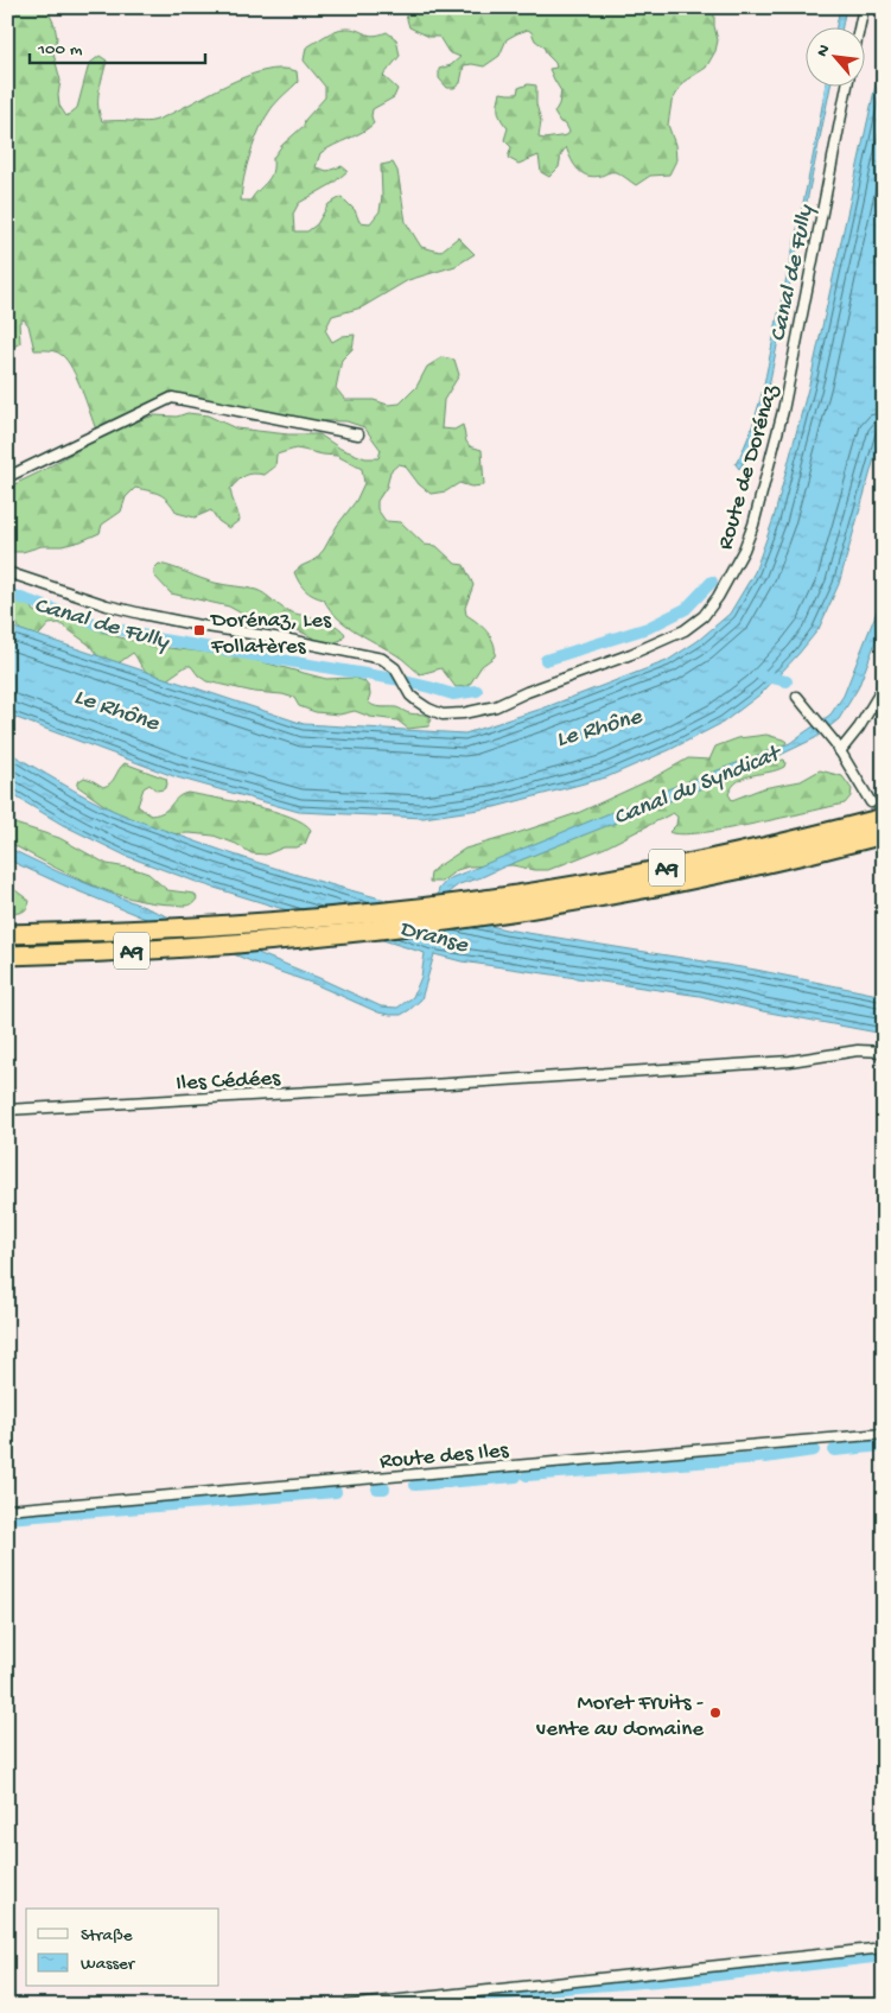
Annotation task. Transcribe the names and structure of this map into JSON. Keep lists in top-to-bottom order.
{
  "streets": {
    "highway": ["A9"],
    "street": ["Route de Dorénaz", "Iles Cédées", "Route des Iles"]
  },
  "water": [
    "Canal de Fully",
    "Le Rhône",
    "Canal du Syndicat",
    "Dranse"
  ],
  "places": {
    "transit": ["Dorénaz, Les Follatères"],
    "other": ["Moret Fruits - vente au domaine"]
  },
  "legend": ["Straße", "Wasser"],
  "scale_bar": "100 m",
  "north": "top left"
}
